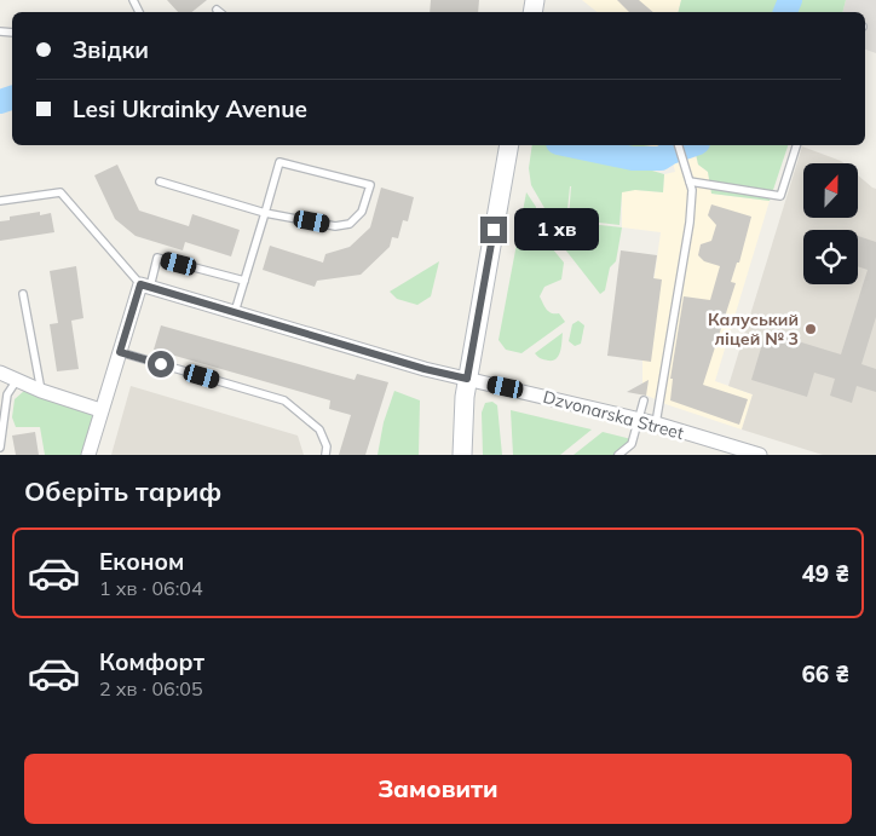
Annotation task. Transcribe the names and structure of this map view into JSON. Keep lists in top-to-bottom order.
{
  "streets": {
    "street": ["Dzvonarska Street"]
  },
  "places": ["Калуський ліцей № 3"],
  "north": "top",
  "page": {
    "banner": ["Звідки", "Lesi Ukrainky Avenue"],
    "bubble": "1 хв",
    "heading": "Оберіть тариф",
    "list": [
      {
        "name": "Економ",
        "note": "1 хв · 06:04",
        "value": "49 ₴"
      },
      {
        "name": "Комфорт",
        "note": "2 хв · 06:05",
        "value": "66 ₴"
      }
    ],
    "buttons": "Замовити"
  }
}
